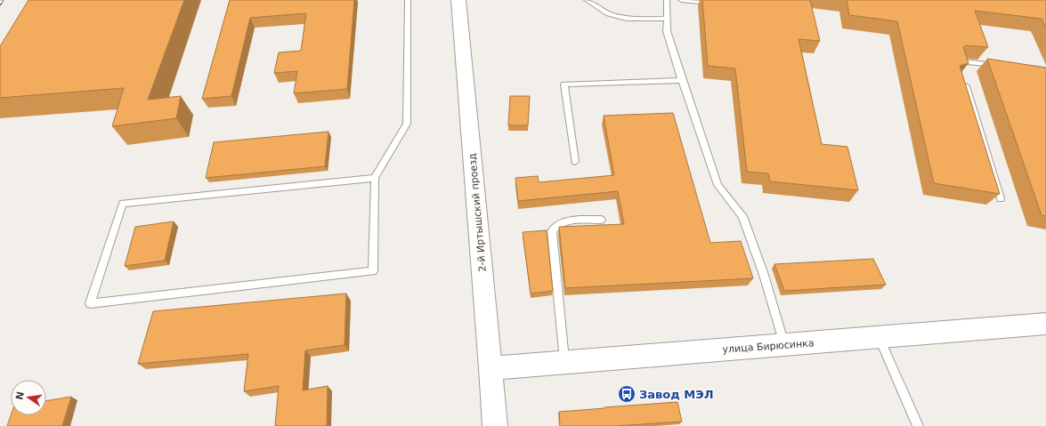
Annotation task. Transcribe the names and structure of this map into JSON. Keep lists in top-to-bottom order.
{
  "streets": {
    "main road": ["2-й Иртышский проезд", "улица Бирюсинка"]
  },
  "crossings": [
    ["2-й Иртышский проезд", "улица Бирюсинка"]
  ],
  "places": {
    "bus stop": ["Завод МЭЛ"]
  },
  "north": "left"
}
